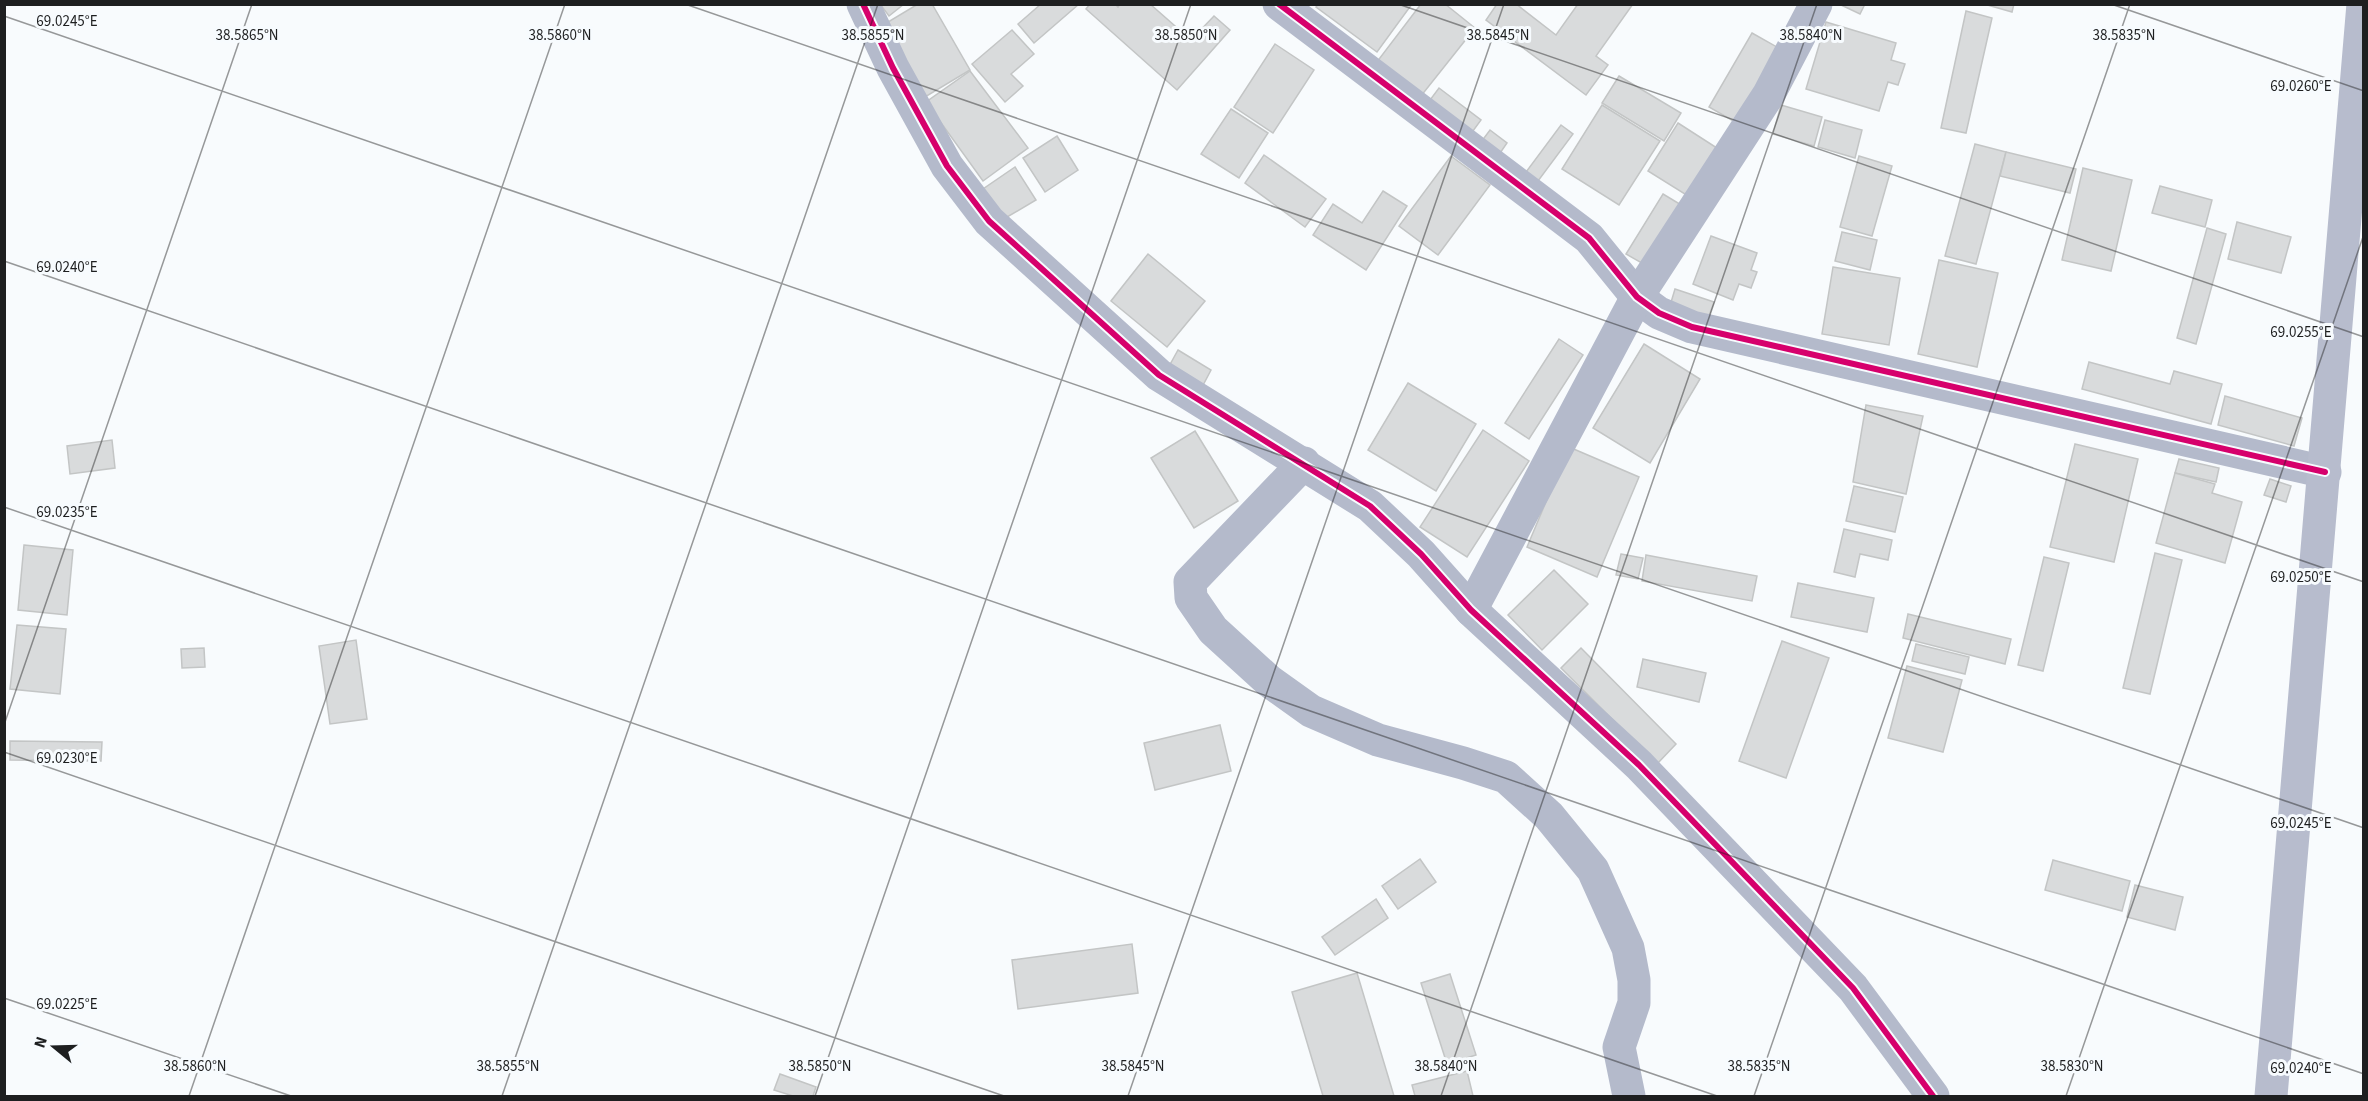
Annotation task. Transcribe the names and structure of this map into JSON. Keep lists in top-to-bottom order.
{
  "north": "left",
  "coordinates": [
    "69.0245°E",
    "38.5865°N",
    "38.5860°N",
    "38.5855°N",
    "38.5850°N",
    "38.5845°N",
    "38.5840°N",
    "38.5835°N",
    "69.0260°E",
    "69.0240°E",
    "69.0255°E",
    "69.0235°E",
    "69.0250°E",
    "69.0230°E",
    "69.0225°E",
    "38.5830°N"
  ]
}
